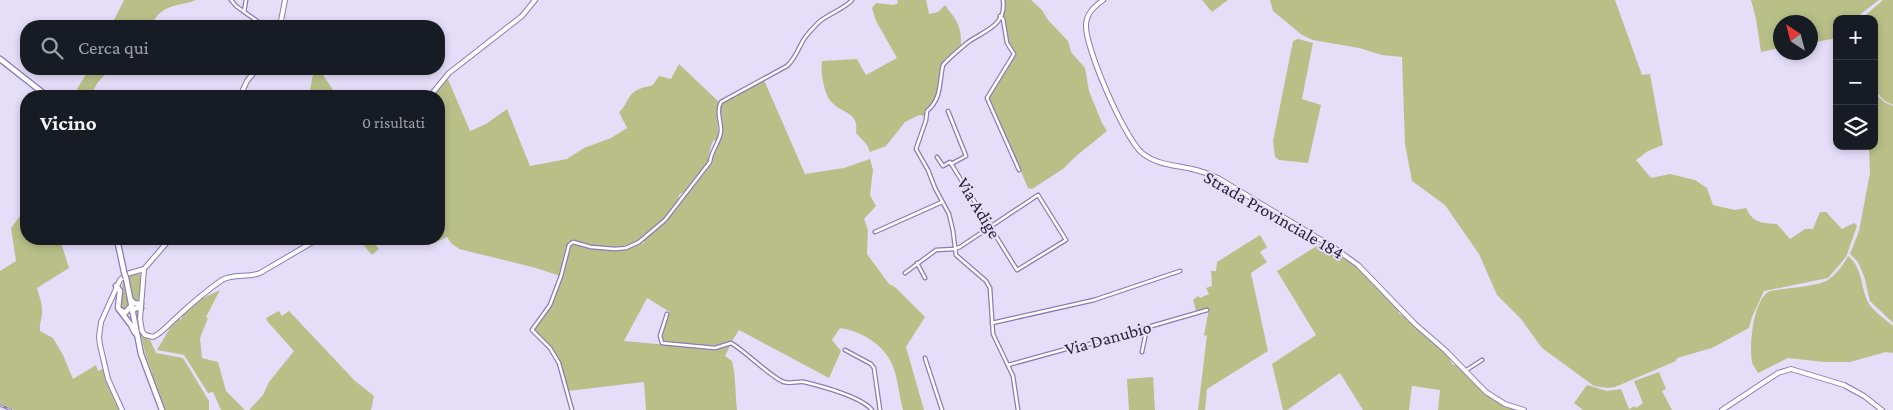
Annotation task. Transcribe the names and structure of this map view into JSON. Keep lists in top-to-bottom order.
{
  "streets": {
    "street": ["Via Adige", "Strada Provinciale 184", "Via Danubio"]
  },
  "north": "top left",
  "page": {
    "map_buttons": ["+", "−"],
    "search": "Cerca qui",
    "heading": ["Vicino", "0 risultati"]
  }
}
